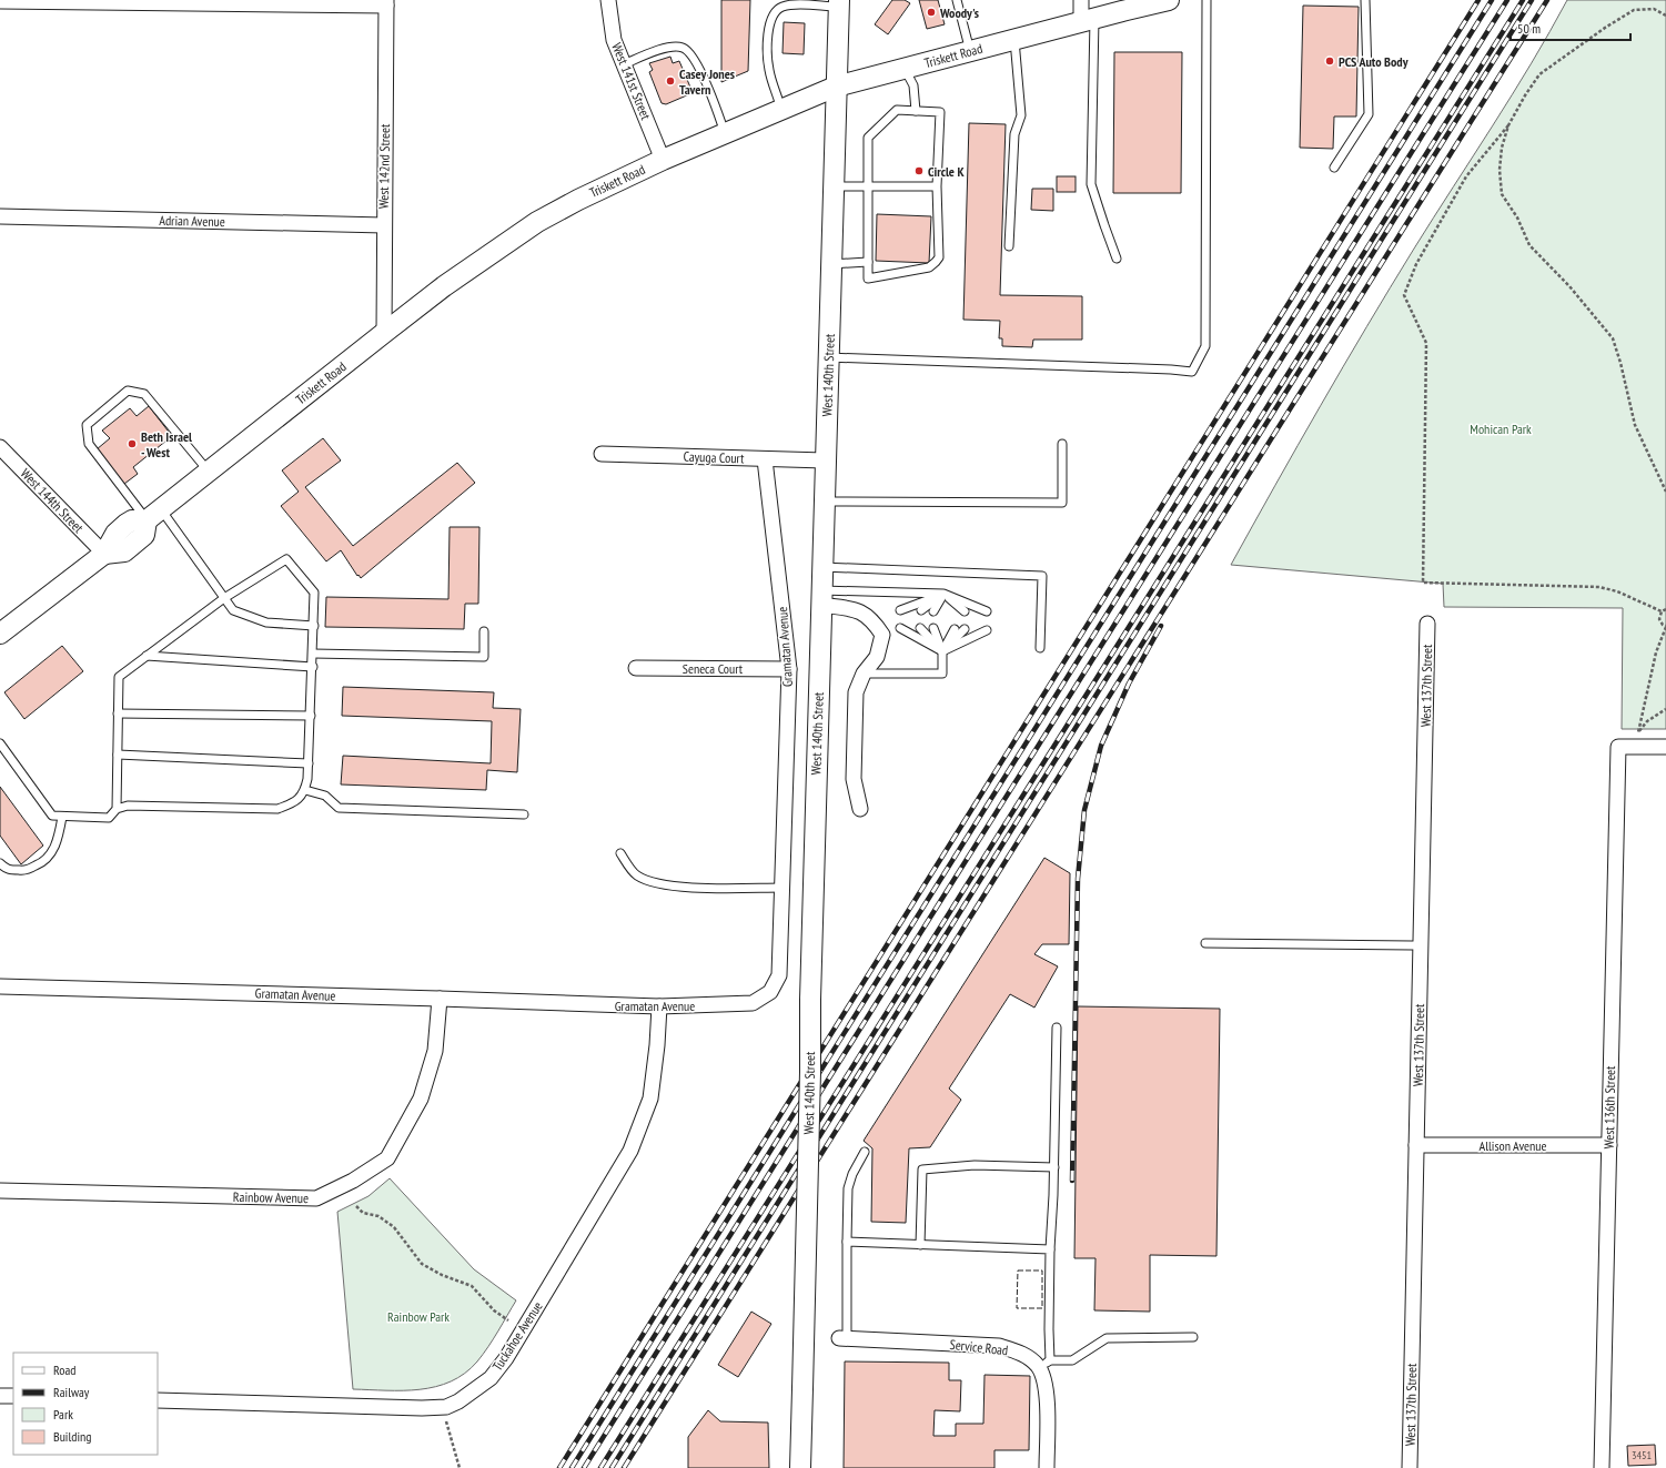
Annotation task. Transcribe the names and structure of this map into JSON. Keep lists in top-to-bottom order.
{
  "streets": {
    "main road": ["Triskett Road", "West 140th Street"],
    "street": [
      "West 141st Street",
      "West 142nd Street",
      "Adrian Avenue",
      "Cayuga Court",
      "West 144th Street",
      "Gramatan Avenue",
      "Seneca Court",
      "West 137th Street",
      "West 136th Street",
      "Allison Avenue",
      "Rainbow Avenue",
      "Tuckahoe Avenue",
      "Service Road"
    ]
  },
  "crossings": [
    ["Triskett Road", "West 141st Street"],
    ["Triskett Road", "West 142nd Street"],
    ["Triskett Road", "West 140th Street"],
    ["Triskett Road", "West 144th Street"],
    ["West 142nd Street", "Adrian Avenue"],
    ["West 140th Street", "Cayuga Court"],
    ["Cayuga Court", "Gramatan Avenue"],
    ["Gramatan Avenue", "Seneca Court"],
    ["Gramatan Avenue", "Rainbow Avenue"],
    ["Gramatan Avenue", "Tuckahoe Avenue"],
    ["West 137th Street", "Allison Avenue"],
    ["West 136th Street", "Allison Avenue"]
  ],
  "parks": ["Mohican Park", "Rainbow Park"],
  "places": [
    "Woody's",
    "PCS Auto Body",
    "Casey Jones Tavern",
    "Circle K",
    "Beth Israel - West"
  ],
  "house_numbers": ["3451"],
  "legend": [
    "Road",
    "Railway",
    "Park",
    "Building"
  ],
  "scale_bar": "50 m"
}
